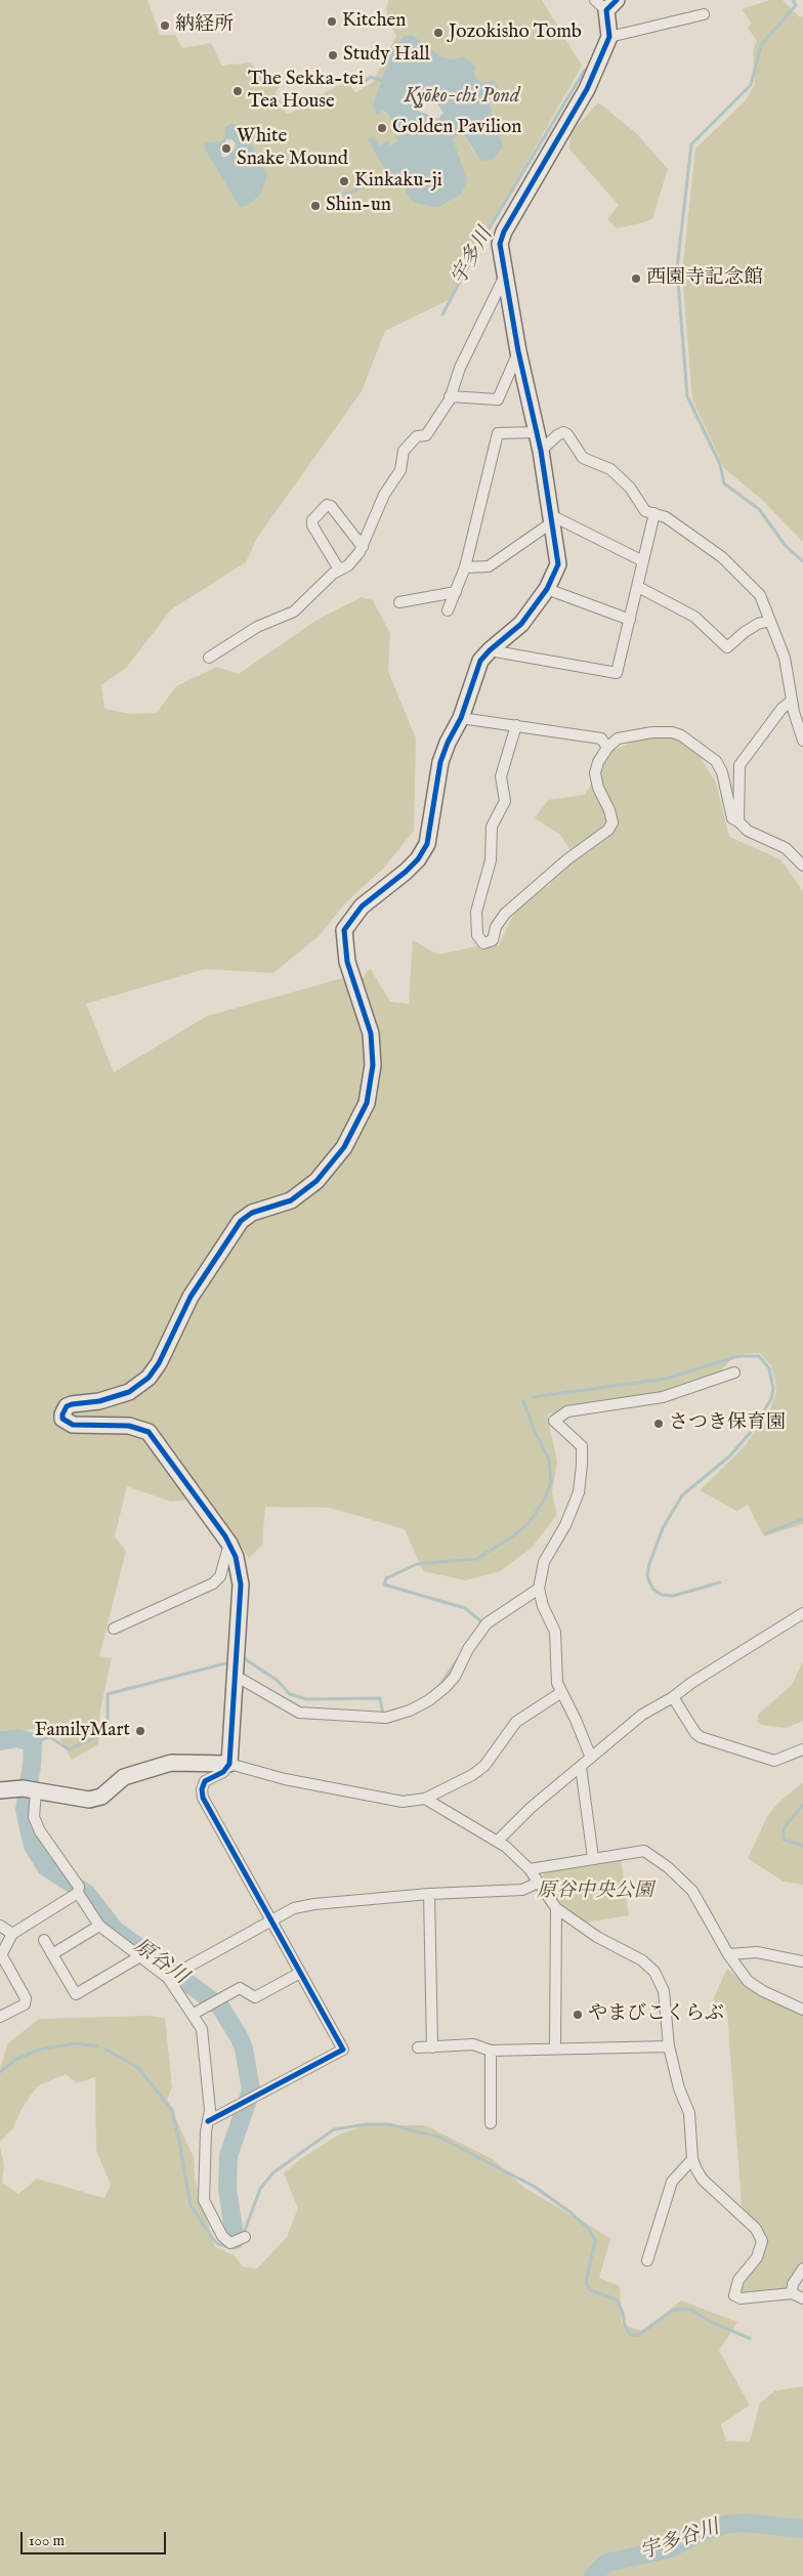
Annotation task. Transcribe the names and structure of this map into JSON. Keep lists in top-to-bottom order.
{
  "water": [
    "Kyōko-chi Pond",
    "宇多川",
    "原谷川",
    "宇多谷川"
  ],
  "parks": ["原谷中央公園"],
  "places": [
    "Kitchen",
    "納経所",
    "Jozokisho Tomb",
    "Study Hall",
    "The Sekka-tei Tea House",
    "Golden Pavilion",
    "White Snake Mound",
    "Kinkaku-ji",
    "Shin-un",
    "西園寺記念館",
    "さつき保育園",
    "FamilyMart",
    "やまびこくらぶ"
  ],
  "scale_bar": "100 m"
}
